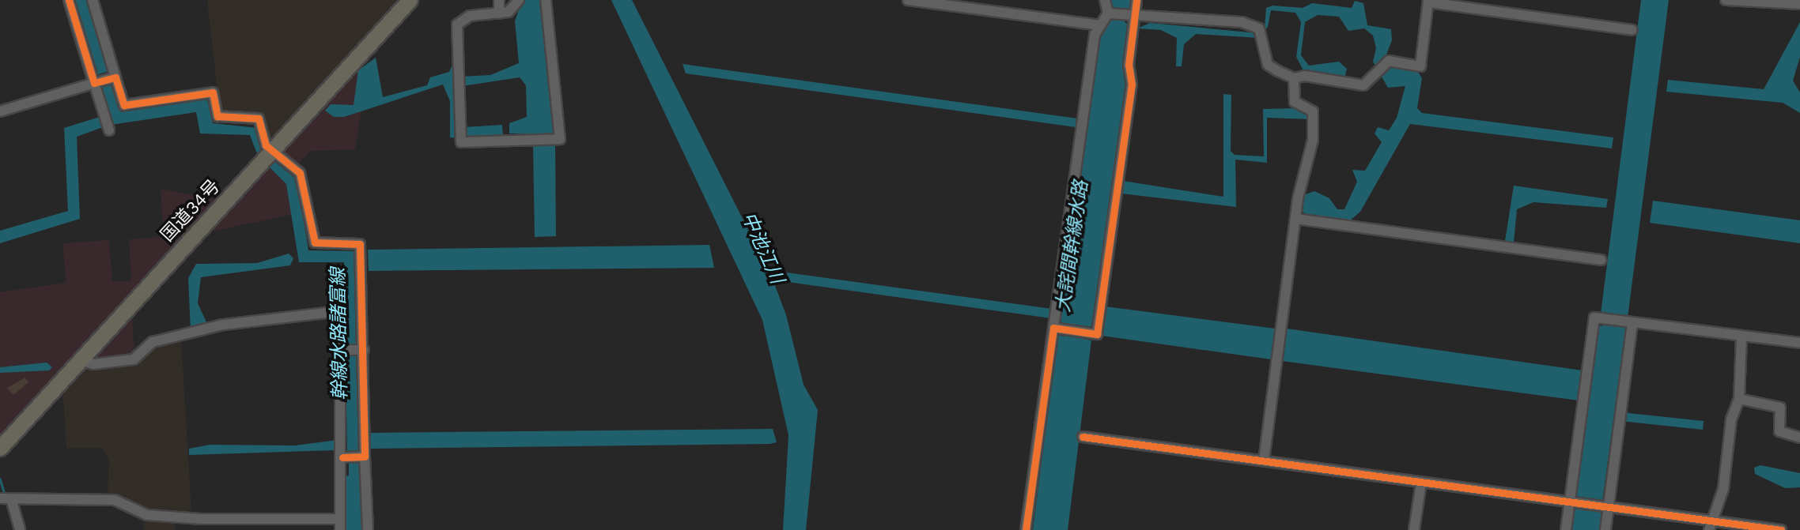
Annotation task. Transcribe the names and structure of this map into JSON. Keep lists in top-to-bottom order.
{
  "streets": {
    "highway": ["国道34号"]
  },
  "water": ["大詫間幹線水路", "中池江川", "幹線水路諸富線"]
}
